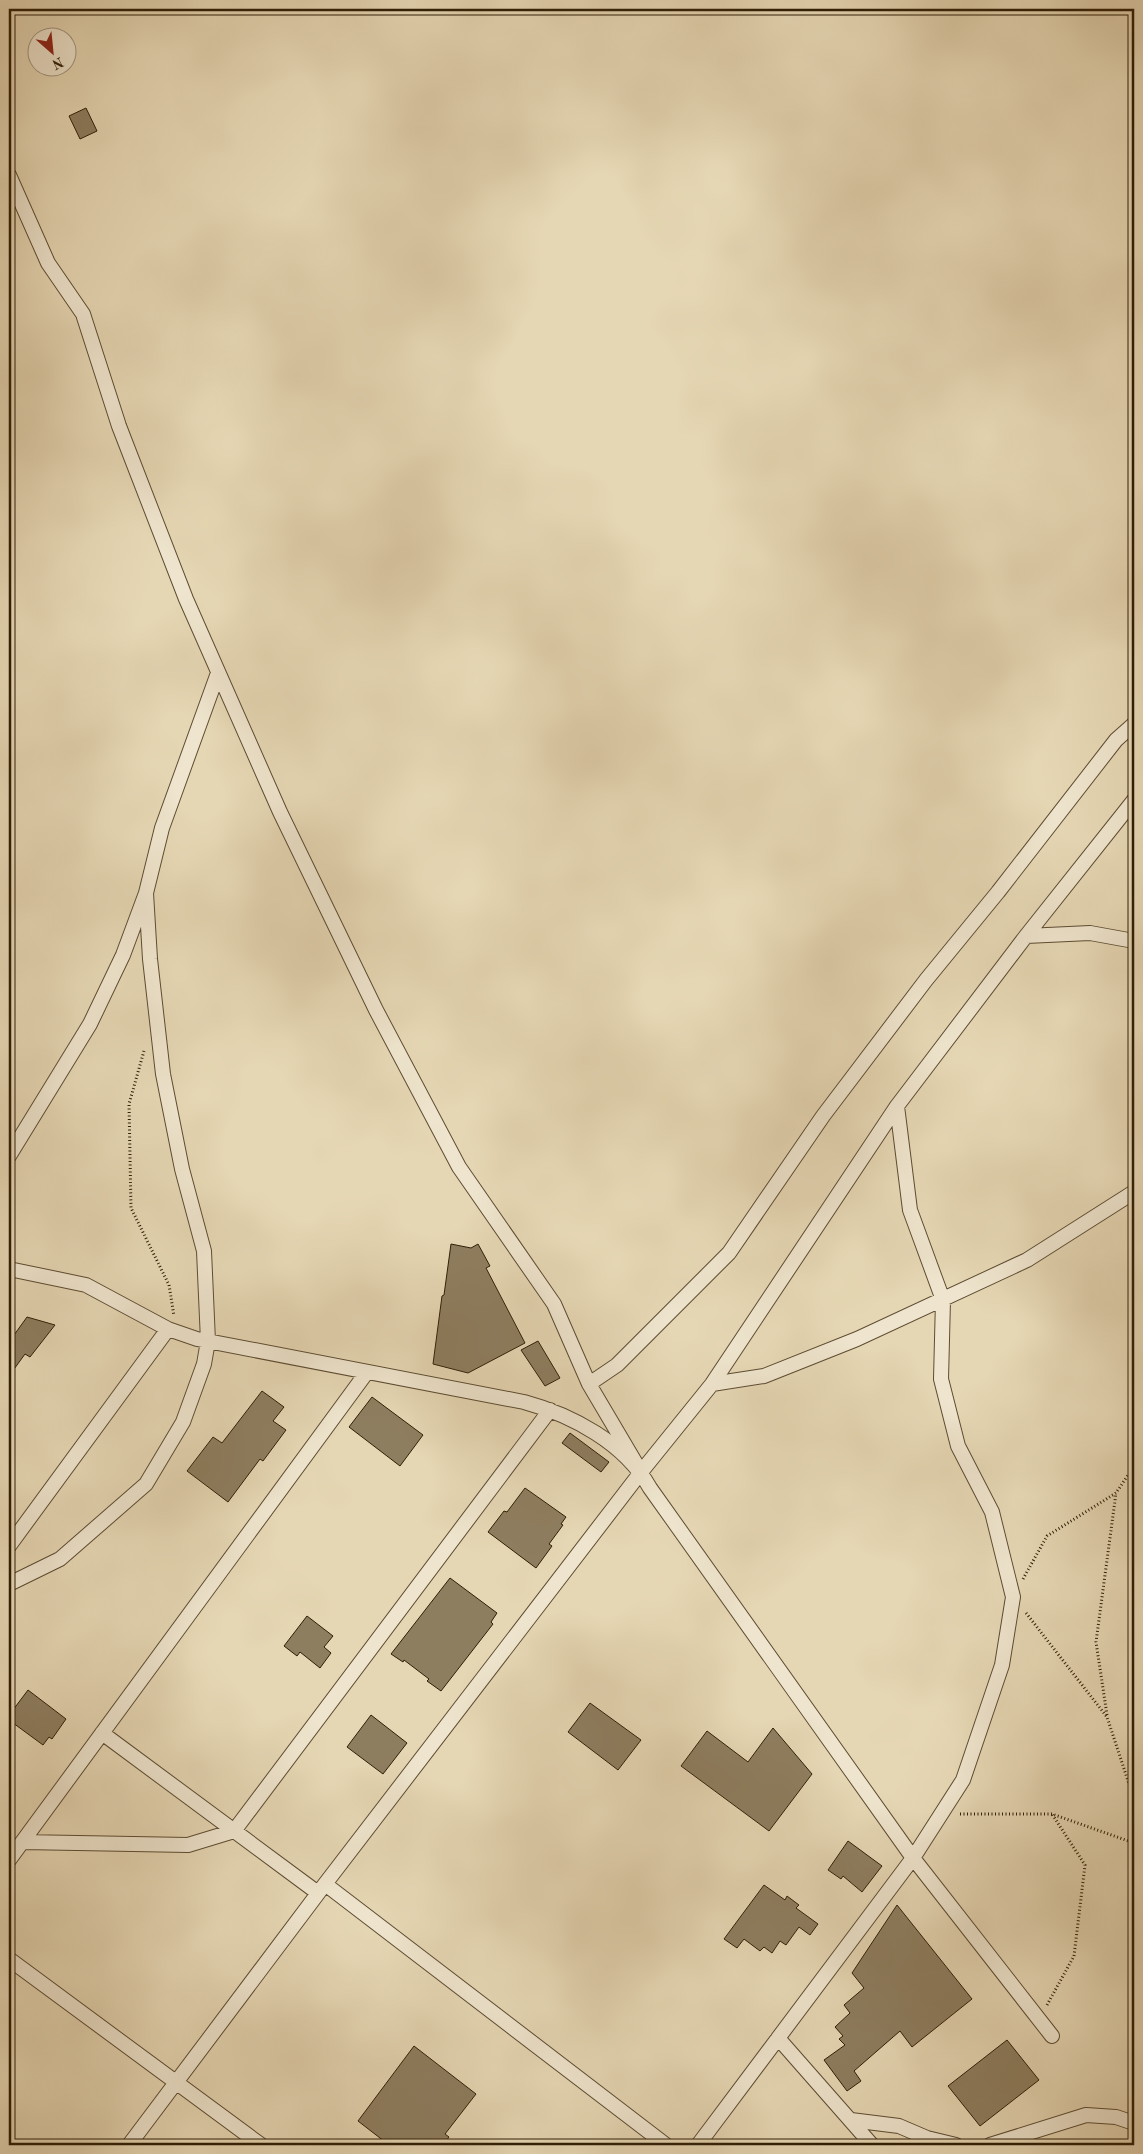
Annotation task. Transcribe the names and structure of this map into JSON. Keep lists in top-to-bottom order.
{
  "north": "bottom right"
}
